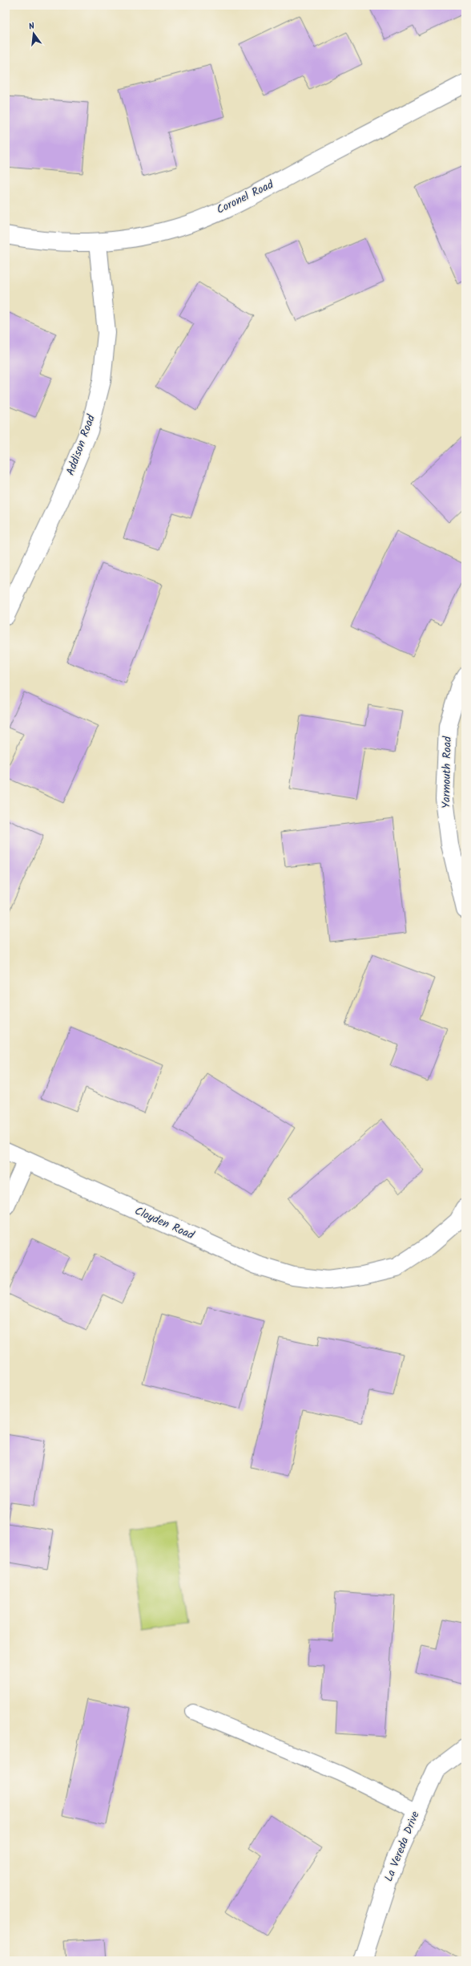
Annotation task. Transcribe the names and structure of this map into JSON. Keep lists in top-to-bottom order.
{
  "streets": {
    "street": [
      "Coronel Road",
      "Addison Road",
      "Yarmouth Road",
      "Cloyden Road",
      "La Vereda Drive"
    ]
  },
  "crossings": [
    ["Coronel Road", "Addison Road"]
  ],
  "north": "top"
}
